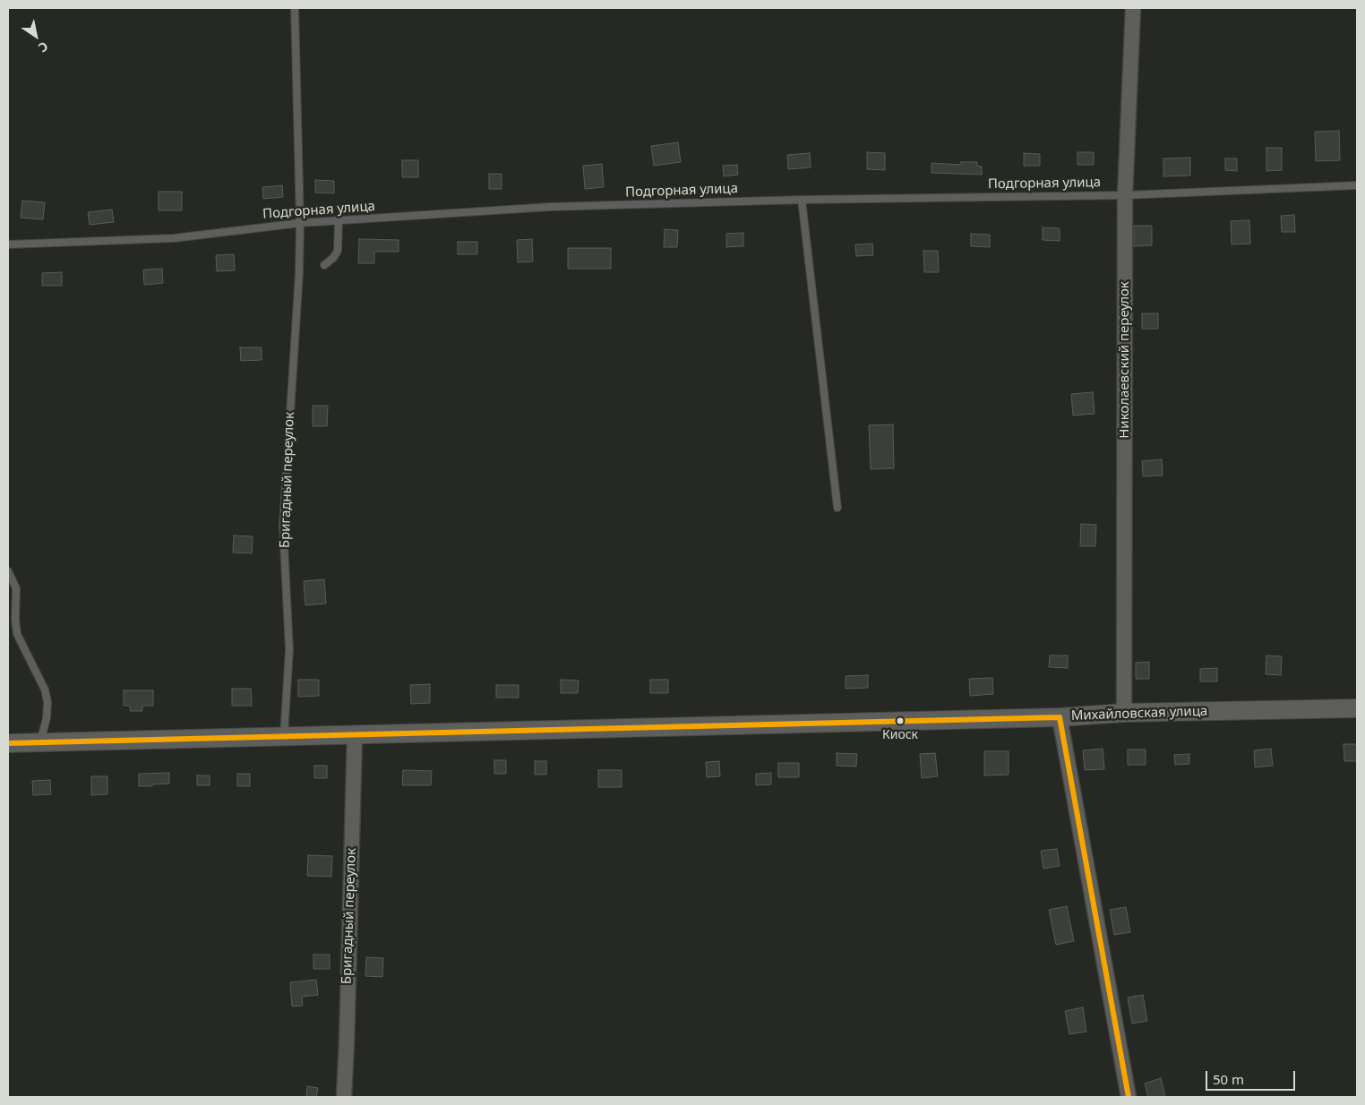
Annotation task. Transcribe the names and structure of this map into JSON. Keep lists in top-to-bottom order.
{
  "streets": {
    "street": ["Николаевский переулок", "Бригадный переулок", "Михайловская улица"],
    "lane": ["Подгорная улица"]
  },
  "crossings": [
    ["Подгорная улица", "Николаевский переулок"],
    ["Подгорная улица", "Бригадный переулок"],
    ["Николаевский переулок", "Михайловская улица"],
    ["Бригадный переулок", "Михайловская улица"]
  ],
  "places": ["Киоск"],
  "scale_bar": "50 m",
  "north": "bottom right"
}
